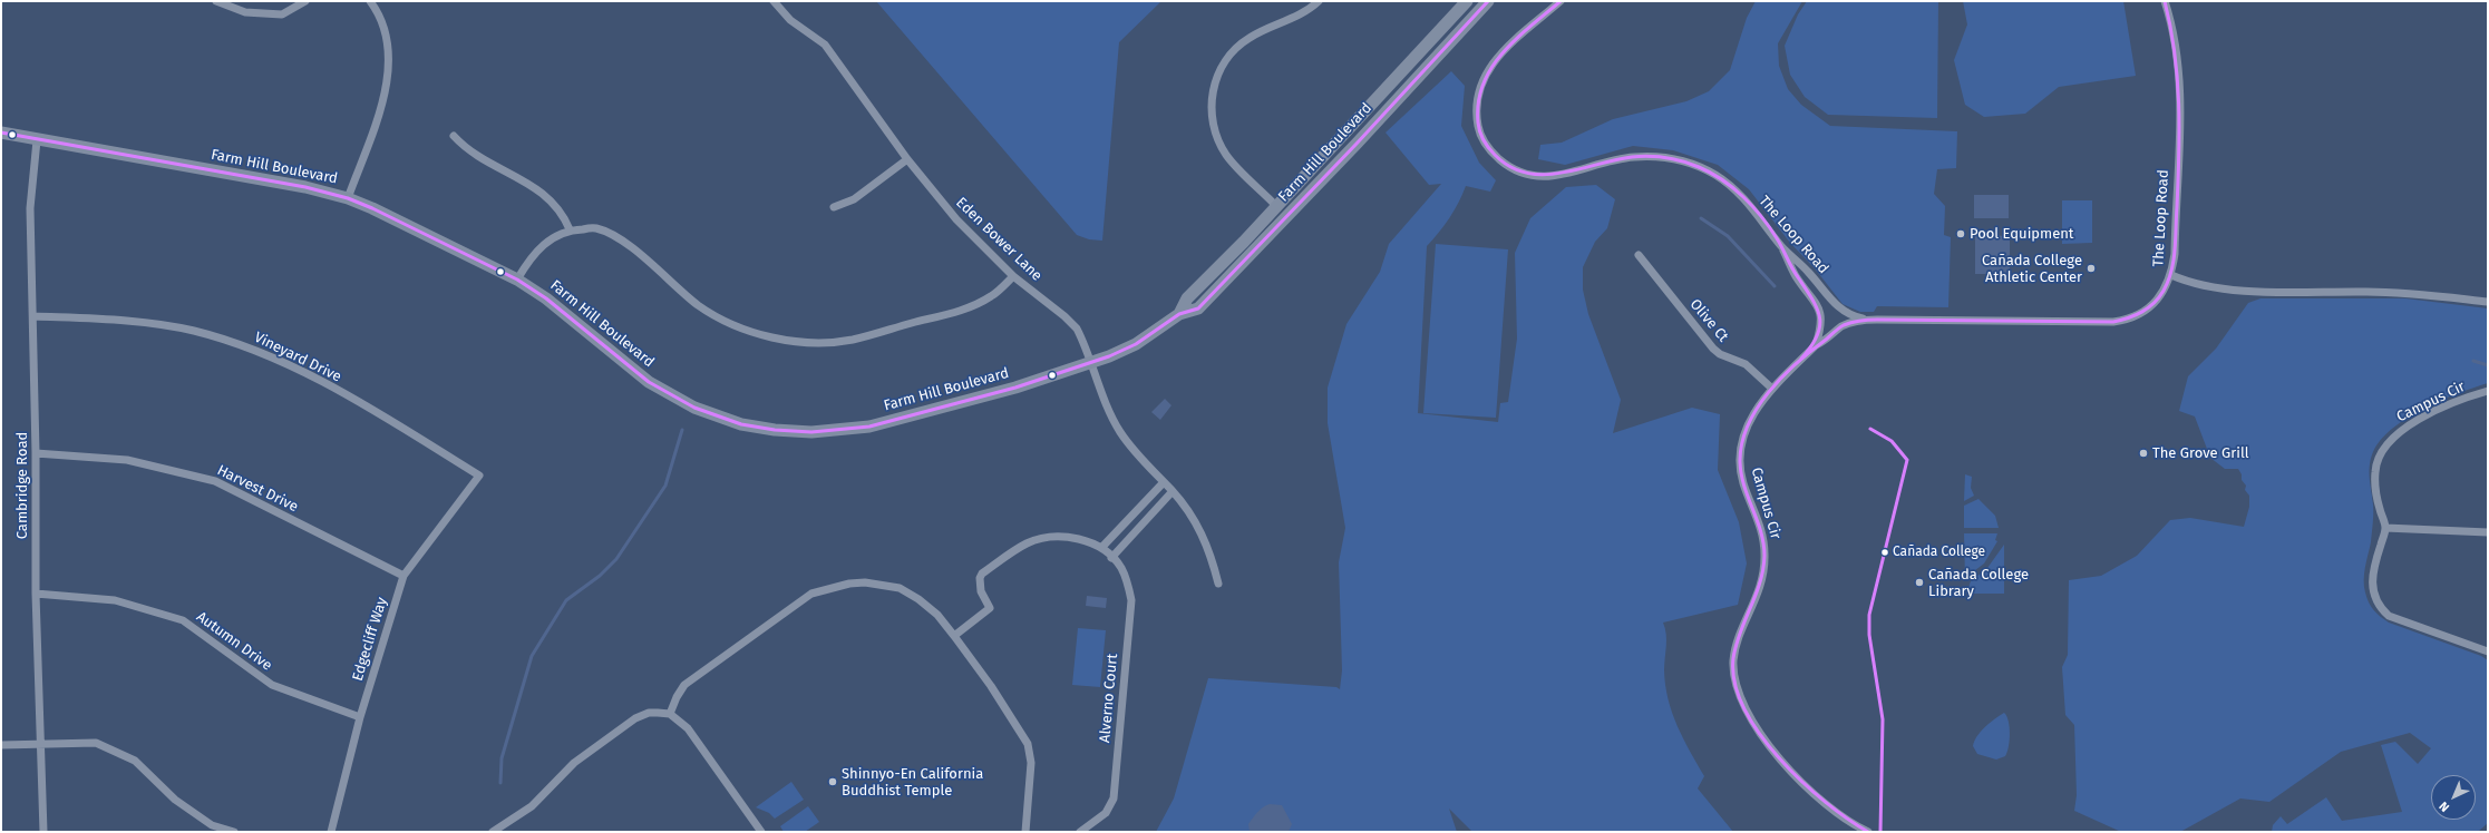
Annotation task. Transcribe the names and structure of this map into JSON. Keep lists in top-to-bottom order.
{
  "streets": {
    "main road": ["Farm Hill Boulevard"],
    "street": [
      "The Loop Road",
      "Eden Bower Lane",
      "Olive Ct",
      "Vineyard Drive",
      "Campus Cir",
      "Cambridge Road",
      "Harvest Drive",
      "Edgecliff Way",
      "Autumn Drive",
      "Alverno Court"
    ]
  },
  "crossings": [
    ["Farm Hill Boulevard", "Eden Bower Lane"],
    ["Farm Hill Boulevard", "Cambridge Road"],
    ["The Loop Road", "Campus Cir"],
    ["Olive Ct", "Campus Cir"],
    ["Vineyard Drive", "Cambridge Road"],
    ["Vineyard Drive", "Edgecliff Way"],
    ["Cambridge Road", "Harvest Drive"],
    ["Cambridge Road", "Autumn Drive"],
    ["Harvest Drive", "Edgecliff Way"],
    ["Edgecliff Way", "Autumn Drive"]
  ],
  "places": [
    "Pool Equipment",
    "Cañada College Athletic Center",
    "The Grove Grill",
    "Cañada College",
    "Cañada College Library",
    "Shinnyo-En California Buddhist Temple"
  ],
  "north": "bottom left"
}
